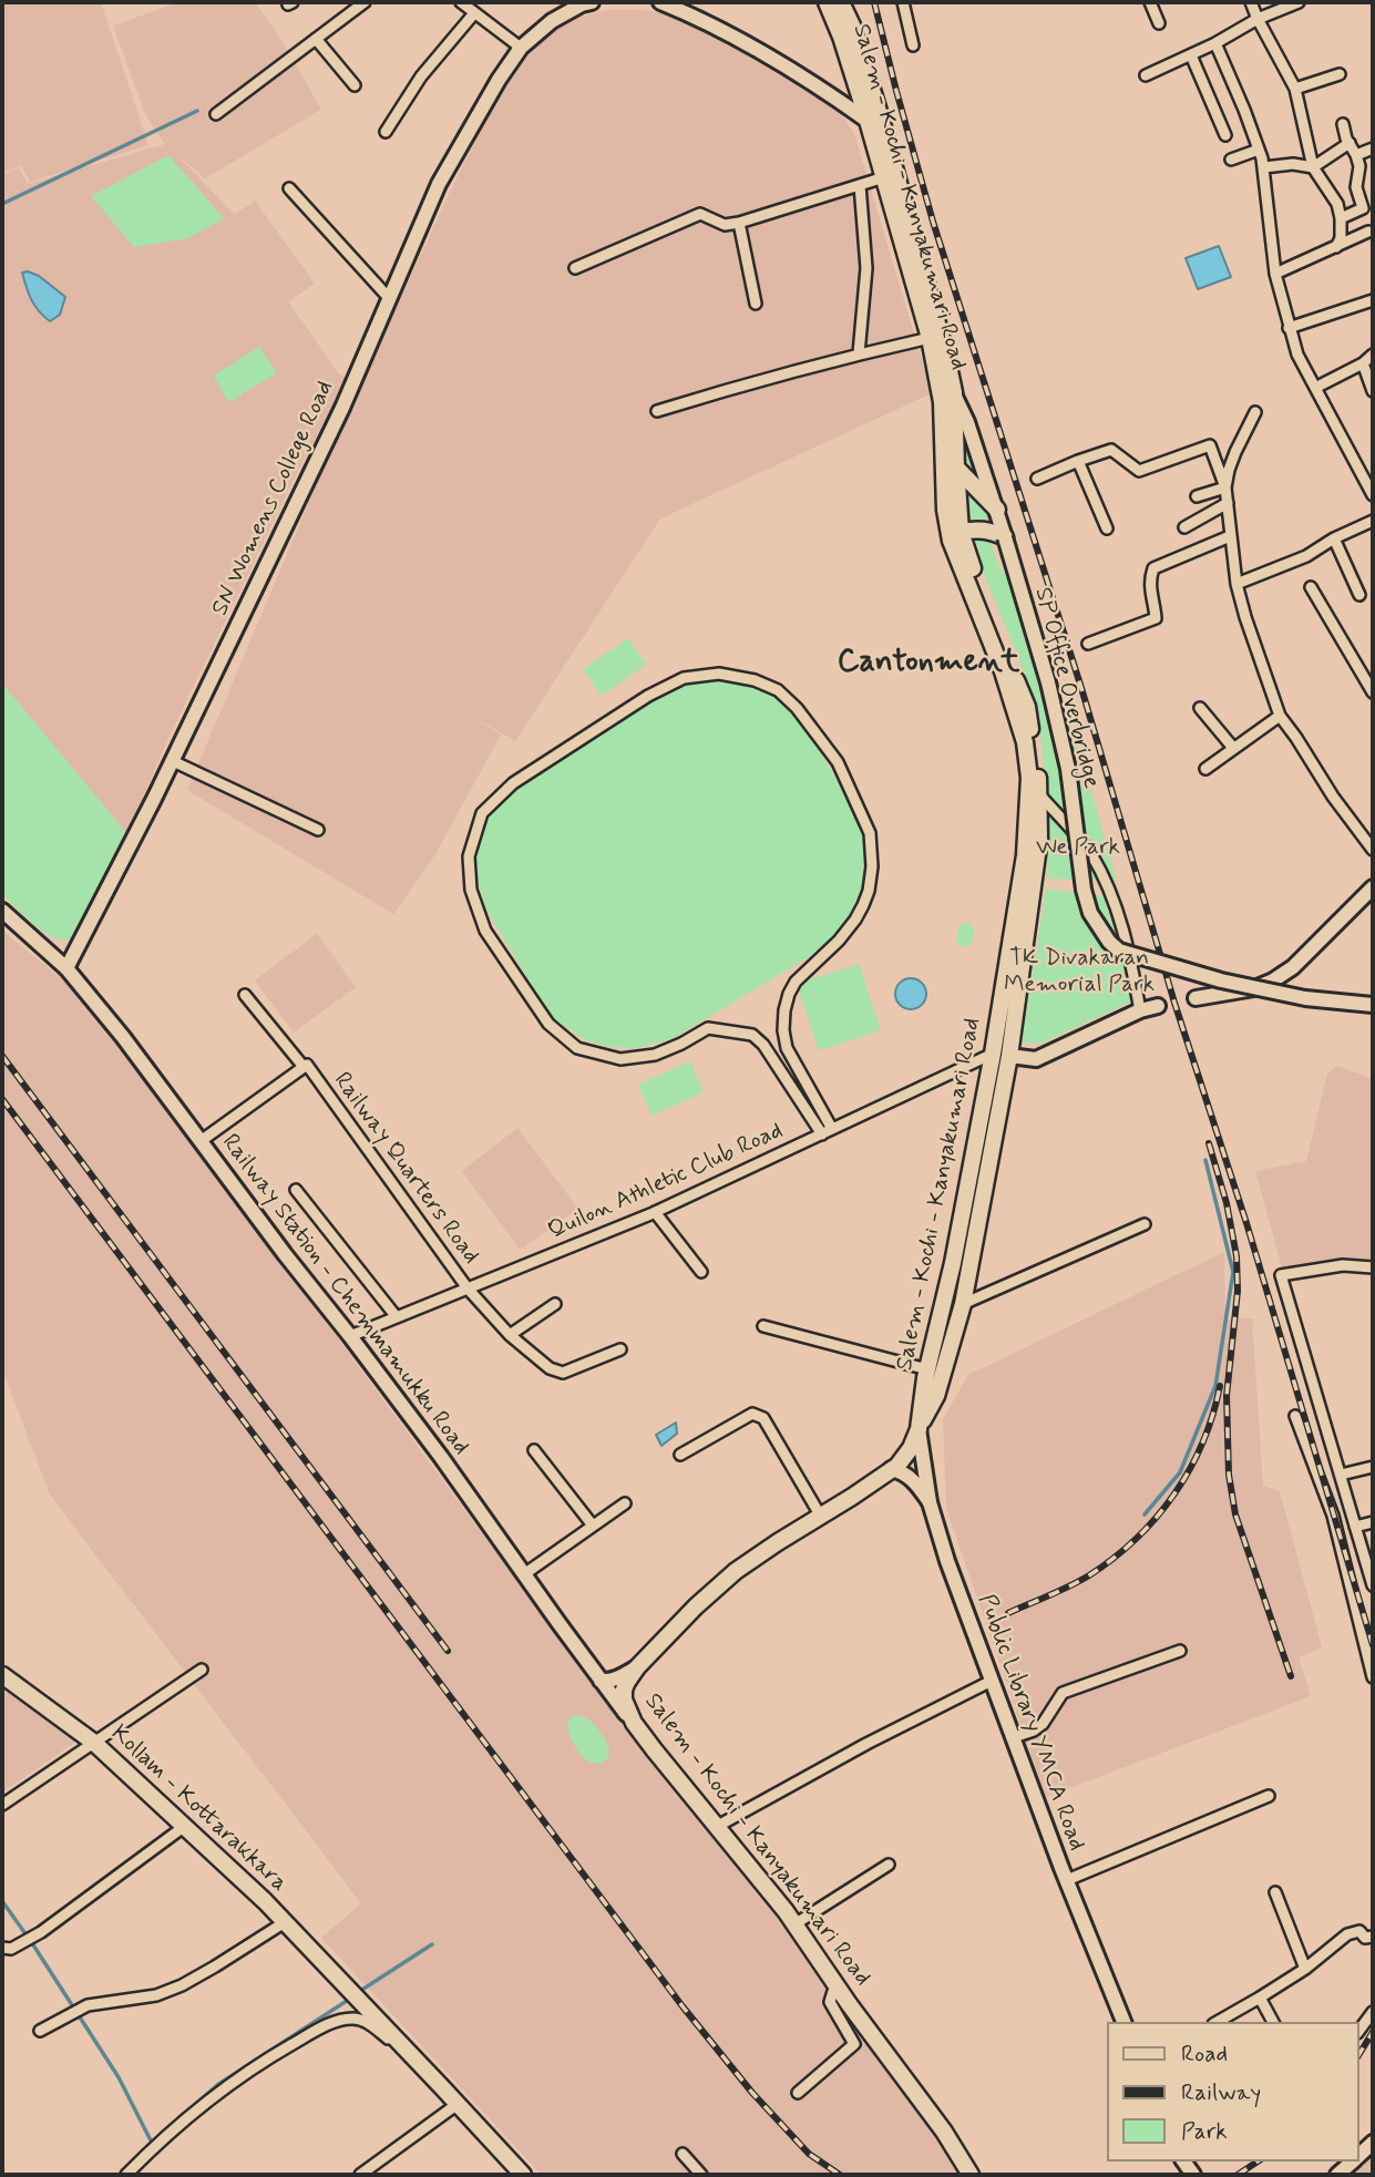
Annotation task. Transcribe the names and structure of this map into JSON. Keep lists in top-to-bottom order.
{
  "streets": {
    "main road": ["Salem - Kochi - Kanyakumari Road", "Kollam - Kottarakkara"],
    "street": [
      "SN Womens College Road",
      "SP Office Overbridge",
      "Railway Quarters Road",
      "Quilon Athletic Club Road",
      "Railway Station - Chemmamukku Road",
      "Public Library YMCA Road"
    ]
  },
  "crossings": [
    ["Salem - Kochi - Kanyakumari Road", "Quilon Athletic Club Road"],
    ["Salem - Kochi - Kanyakumari Road", "Railway Station - Chemmamukku Road"],
    ["Salem - Kochi - Kanyakumari Road", "Public Library YMCA Road"],
    ["SN Womens College Road", "Railway Station - Chemmamukku Road"],
    ["Railway Quarters Road", "Quilon Athletic Club Road"],
    ["Railway Quarters Road", "Railway Station - Chemmamukku Road"],
    ["Quilon Athletic Club Road", "Railway Station - Chemmamukku Road"]
  ],
  "districts": ["Cantonment"],
  "parks": ["We Park", "TK Divakaran Memorial Park"],
  "legend": ["Road", "Railway", "Park"]
}
